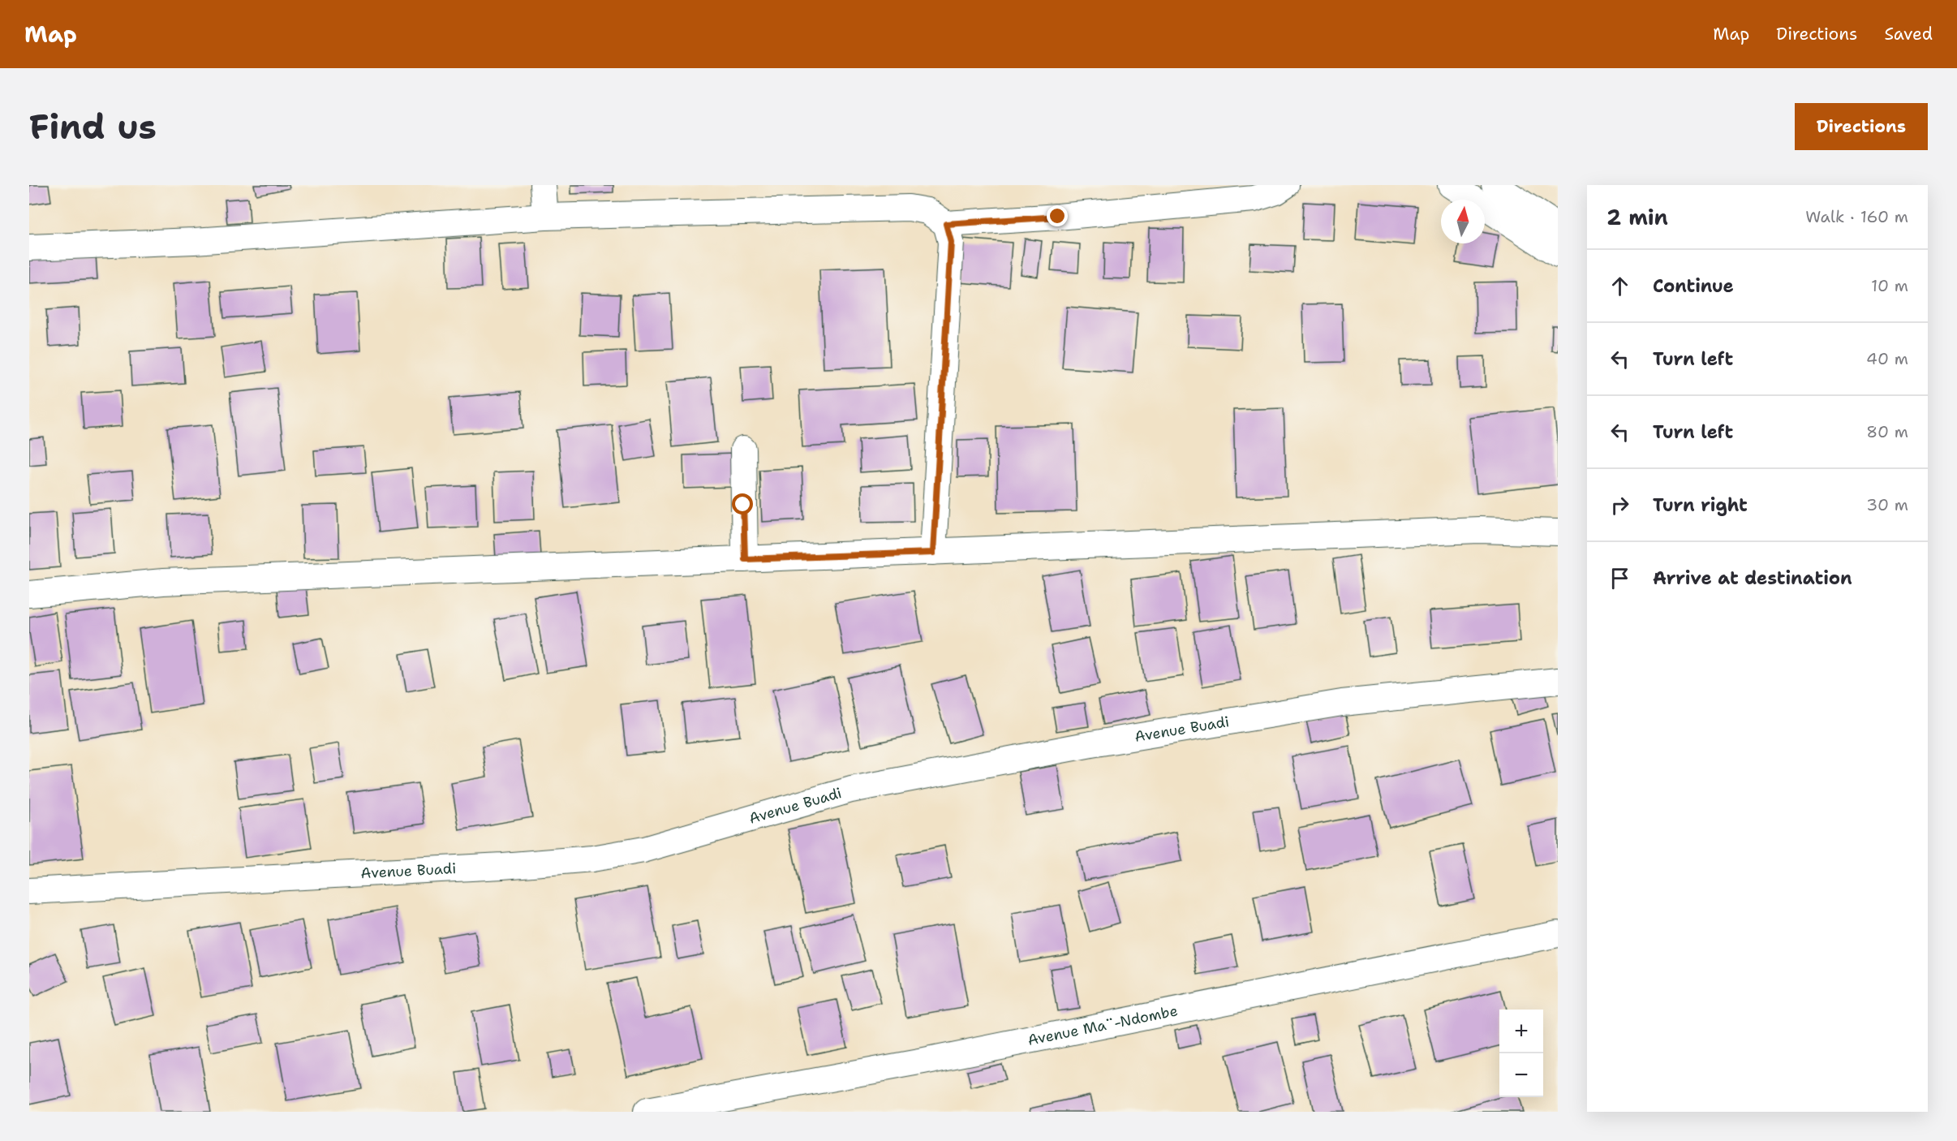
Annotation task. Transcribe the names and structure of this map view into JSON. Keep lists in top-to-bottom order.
{
  "streets": {
    "street": ["Avenue Buadi", "Avenue Ma¨-Ndombe"]
  },
  "north": "top",
  "page": {
    "header": "Map",
    "nav": ["Map", "Directions", "Saved"],
    "buttons": "Directions",
    "title": "Find us",
    "heading": ["2 min", "Walk · 160 m"],
    "list": [
      ["Continue", "10 m"],
      ["Turn left", "40 m"],
      ["Turn left", "80 m"],
      ["Turn right", "30 m"],
      "Arrive at destination"
    ],
    "map_buttons": ["+", "−"]
  }
}
